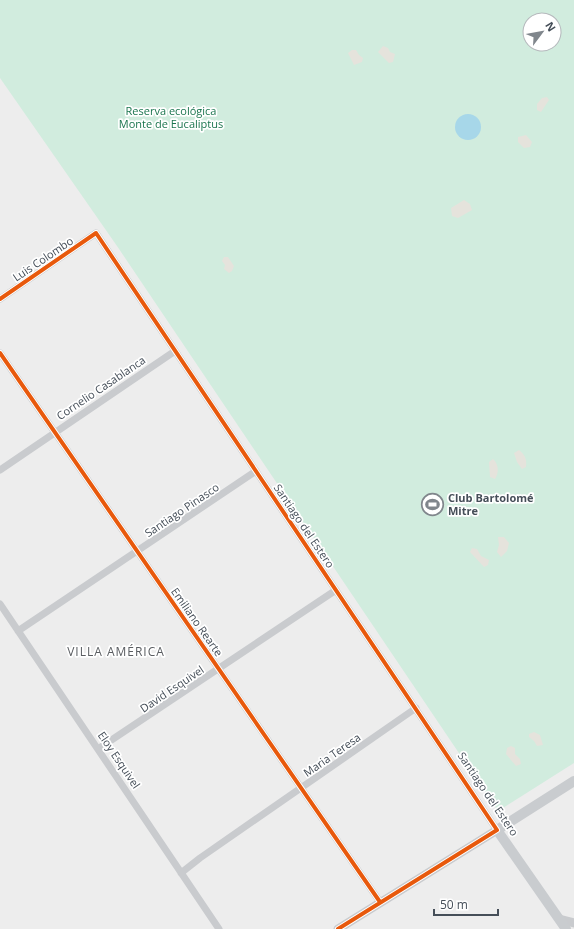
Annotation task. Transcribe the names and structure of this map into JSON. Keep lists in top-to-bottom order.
{
  "streets": {
    "main road": ["Santiago del Estero"],
    "street": [
      "Luis Colombo",
      "Cornelio Casablanca",
      "Santiago Pinasco",
      "Emiliano Rearte",
      "David Esquivel",
      "Maria Teresa",
      "Eloy Esquivel"
    ]
  },
  "crossings": [
    ["Luis Colombo", "Santiago del Estero"],
    ["Cornelio Casablanca", "Santiago del Estero"],
    ["Cornelio Casablanca", "Emiliano Rearte"],
    ["Santiago Pinasco", "Santiago del Estero"],
    ["Santiago Pinasco", "Emiliano Rearte"],
    ["Santiago Pinasco", "Eloy Esquivel"],
    ["Santiago del Estero", "David Esquivel"],
    ["Santiago del Estero", "Maria Teresa"],
    ["Emiliano Rearte", "David Esquivel"],
    ["Emiliano Rearte", "Maria Teresa"],
    ["David Esquivel", "Eloy Esquivel"],
    ["Maria Teresa", "Eloy Esquivel"]
  ],
  "districts": ["VILLA AMÉRICA"],
  "parks": ["Reserva ecológica Monte de Eucaliptus"],
  "places": {
    "sports": ["Club Bartolomé Mitre"]
  },
  "scale_bar": "50 m",
  "north": "top right"
}
